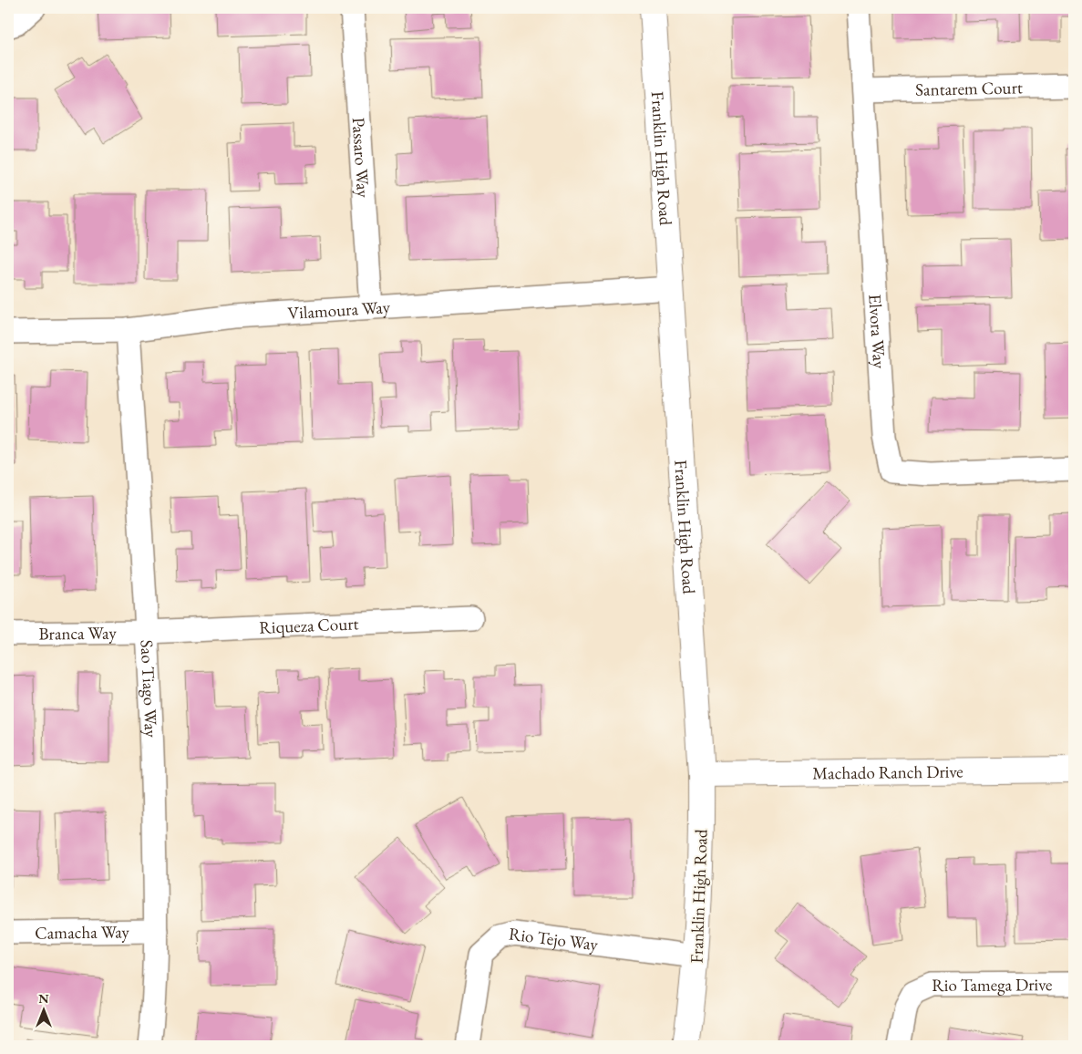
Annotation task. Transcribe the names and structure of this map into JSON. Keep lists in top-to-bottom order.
{
  "streets": {
    "street": [
      "Santarem Court",
      "Passaro Way",
      "Franklin High Road",
      "Vilamoura Way",
      "Elvora Way",
      "Riqueza Court",
      "Branca Way",
      "Sao Tiago Way",
      "Machado Ranch Drive",
      "Camacha Way",
      "Rio Tejo Way",
      "Rio Tamega Drive"
    ]
  },
  "crossings": [
    ["Santarem Court", "Elvora Way"],
    ["Passaro Way", "Vilamoura Way"],
    ["Franklin High Road", "Vilamoura Way"],
    ["Franklin High Road", "Machado Ranch Drive"],
    ["Franklin High Road", "Rio Tejo Way"],
    ["Vilamoura Way", "Sao Tiago Way"],
    ["Riqueza Court", "Branca Way"],
    ["Riqueza Court", "Sao Tiago Way"],
    ["Branca Way", "Sao Tiago Way"],
    ["Sao Tiago Way", "Camacha Way"]
  ],
  "north": "top"
}
